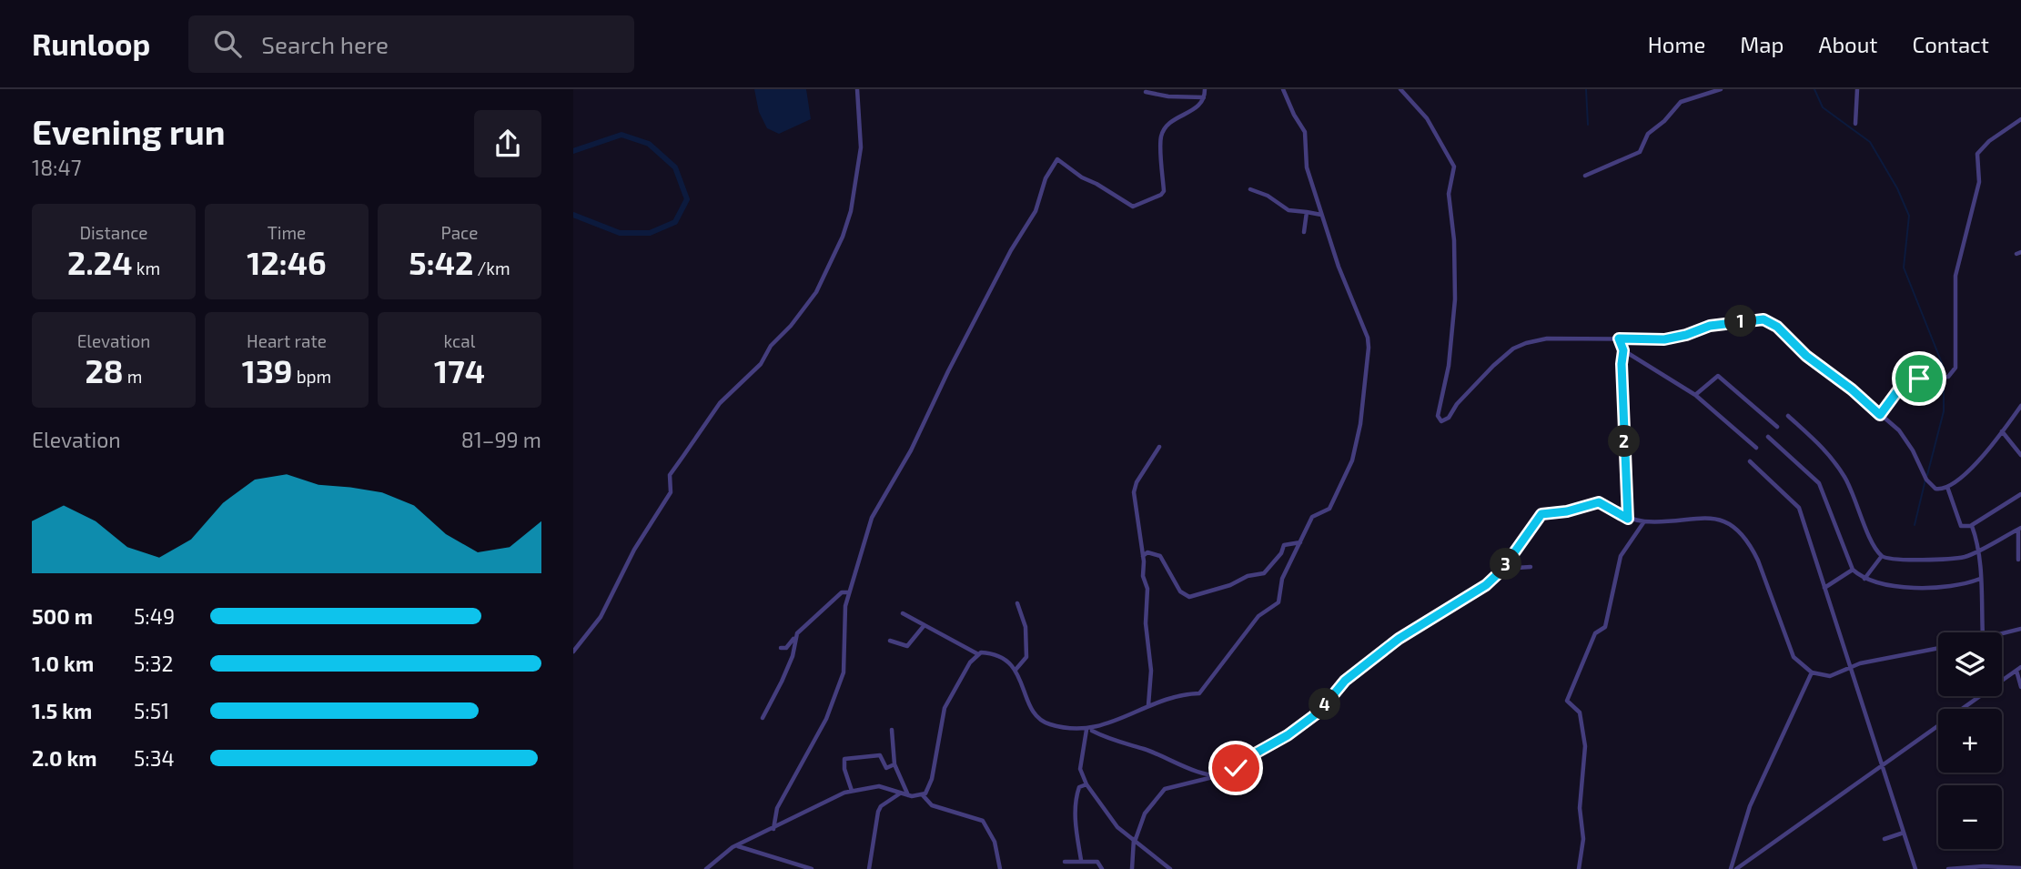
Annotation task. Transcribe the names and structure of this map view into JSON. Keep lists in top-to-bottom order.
{
  "page": {
    "header": "Runloop",
    "search": "Search here",
    "nav": [
      "Home",
      "Map",
      "About",
      "Contact"
    ],
    "heading": ["Evening run", "18:47"],
    "stats": [
      ["Distance", "2.24 km"],
      ["Time", "12:46"],
      ["Pace", "5:42 /km"],
      ["Elevation", "28 m"],
      ["Heart rate", "139 bpm"],
      ["kcal", "174"]
    ],
    "pins": [
      "1",
      "2",
      "3",
      "4"
    ],
    "chart": ["Elevation", "81–99 m"],
    "list": [
      {
        "name": "500 m",
        "note": "5:49"
      },
      {
        "name": "1.0 km",
        "note": "5:32"
      },
      {
        "name": "1.5 km",
        "note": "5:51"
      },
      {
        "name": "2.0 km",
        "note": "5:34"
      }
    ],
    "map_buttons": ["+", "−"]
  }
}
